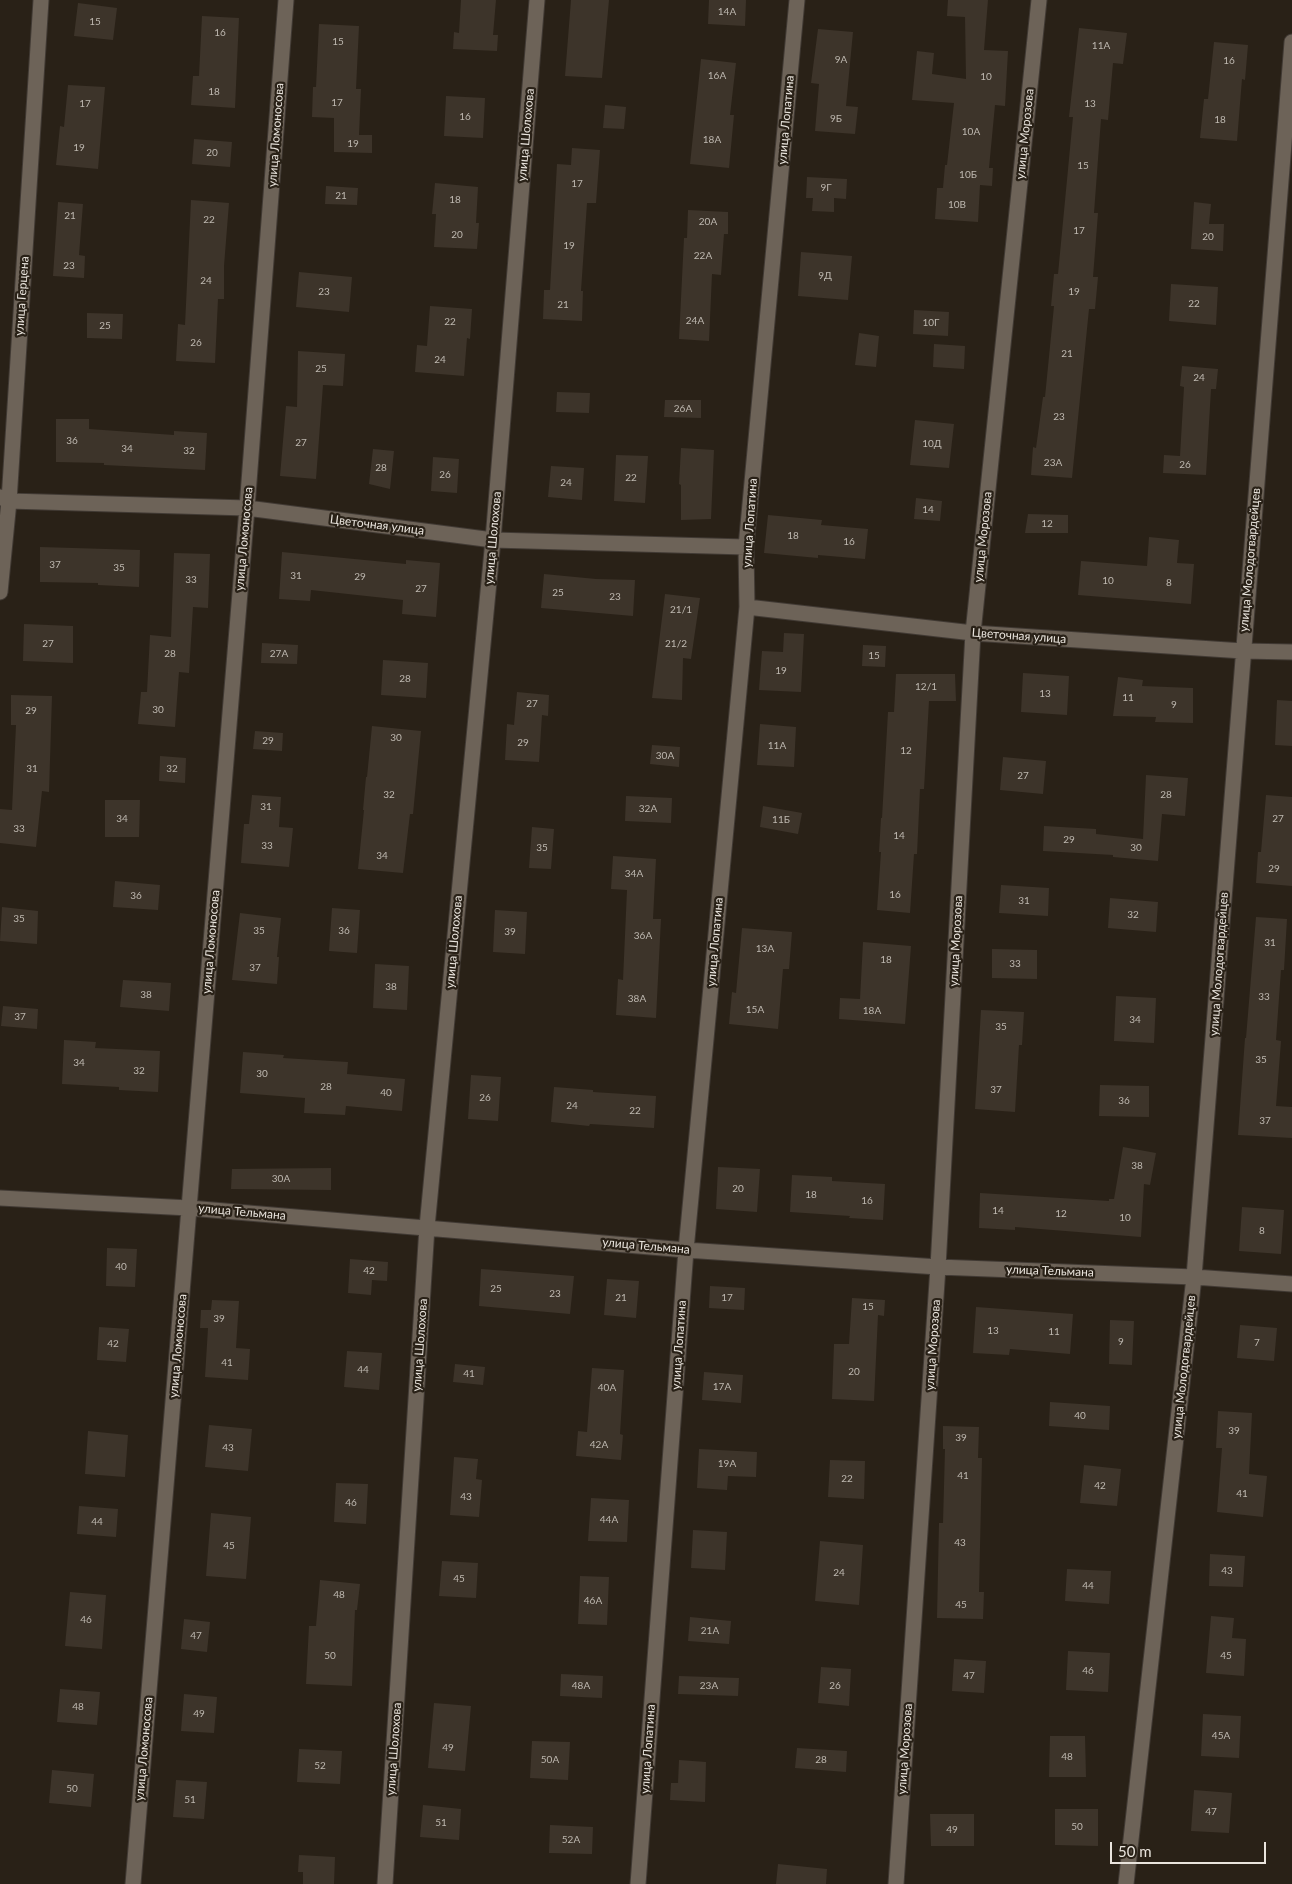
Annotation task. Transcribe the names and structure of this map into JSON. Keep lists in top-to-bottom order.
{
  "streets": {
    "street": [
      "улица Лопатина",
      "улица Морозова",
      "улица Ломоносова",
      "улица Шолохова",
      "улица Герцена",
      "Цветочная улица",
      "улица Молодогвардейцев",
      "улица Тельмана"
    ]
  },
  "crossings": [
    ["улица Лопатина", "Цветочная улица"],
    ["улица Лопатина", "улица Тельмана"],
    ["улица Морозова", "Цветочная улица"],
    ["улица Морозова", "улица Тельмана"],
    ["улица Ломоносова", "Цветочная улица"],
    ["улица Ломоносова", "улица Тельмана"],
    ["улица Шолохова", "Цветочная улица"],
    ["улица Шолохова", "улица Тельмана"],
    ["улица Герцена", "Цветочная улица"],
    ["Цветочная улица", "улица Молодогвардейцев"],
    ["улица Молодогвардейцев", "улица Тельмана"]
  ],
  "house_numbers": [
    "14А",
    "15",
    "16",
    "15",
    "11А",
    "9А",
    "16",
    "16А",
    "10",
    "18",
    "17",
    "17",
    "13",
    "16",
    "9Б",
    "18",
    "10А",
    "18А",
    "19",
    "19",
    "20",
    "15",
    "10Б",
    "17",
    "9Г",
    "21",
    "18",
    "10В",
    "21",
    "22",
    "20А",
    "17",
    "20",
    "20",
    "19",
    "22А",
    "23",
    "9Д",
    "24",
    "23",
    "19",
    "22",
    "21",
    "24А",
    "22",
    "10Г",
    "25",
    "26",
    "21",
    "24",
    "25",
    "24",
    "26А",
    "23",
    "36",
    "27",
    "10Д",
    "34",
    "32",
    "23А",
    "26",
    "28",
    "26",
    "22",
    "24",
    "14",
    "12",
    "18",
    "16",
    "37",
    "35",
    "31",
    "29",
    "33",
    "10",
    "8",
    "27",
    "25",
    "23",
    "21/1",
    "27",
    "21/2",
    "28",
    "27А",
    "15",
    "19",
    "28",
    "12/1",
    "13",
    "11",
    "27",
    "9",
    "30",
    "29",
    "30",
    "29",
    "29",
    "11А",
    "12",
    "30А",
    "31",
    "32",
    "27",
    "32",
    "28",
    "31",
    "32А",
    "34",
    "27",
    "11Б",
    "33",
    "14",
    "29",
    "33",
    "35",
    "30",
    "34",
    "29",
    "34А",
    "16",
    "36",
    "31",
    "32",
    "35",
    "35",
    "36",
    "39",
    "36А",
    "31",
    "13А",
    "18",
    "33",
    "37",
    "38",
    "38",
    "33",
    "38А",
    "15А",
    "18А",
    "37",
    "34",
    "35",
    "35",
    "34",
    "32",
    "30",
    "28",
    "37",
    "40",
    "26",
    "36",
    "24",
    "22",
    "37",
    "38",
    "30А",
    "20",
    "18",
    "16",
    "14",
    "12",
    "10",
    "8",
    "40",
    "42",
    "25",
    "23",
    "21",
    "17",
    "15",
    "39",
    "13",
    "11",
    "9",
    "7",
    "42",
    "41",
    "44",
    "20",
    "41",
    "17А",
    "40А",
    "40",
    "39",
    "39",
    "42А",
    "43",
    "19А",
    "41",
    "22",
    "42",
    "41",
    "43",
    "46",
    "44А",
    "44",
    "43",
    "45",
    "43",
    "24",
    "45",
    "44",
    "48",
    "46А",
    "45",
    "46",
    "21А",
    "47",
    "50",
    "45",
    "46",
    "47",
    "48А",
    "23А",
    "26",
    "48",
    "49",
    "45А",
    "49",
    "48",
    "50А",
    "28",
    "52",
    "50",
    "51",
    "47",
    "51",
    "50",
    "49",
    "52А"
  ],
  "scale_bar": "50 m"
}
